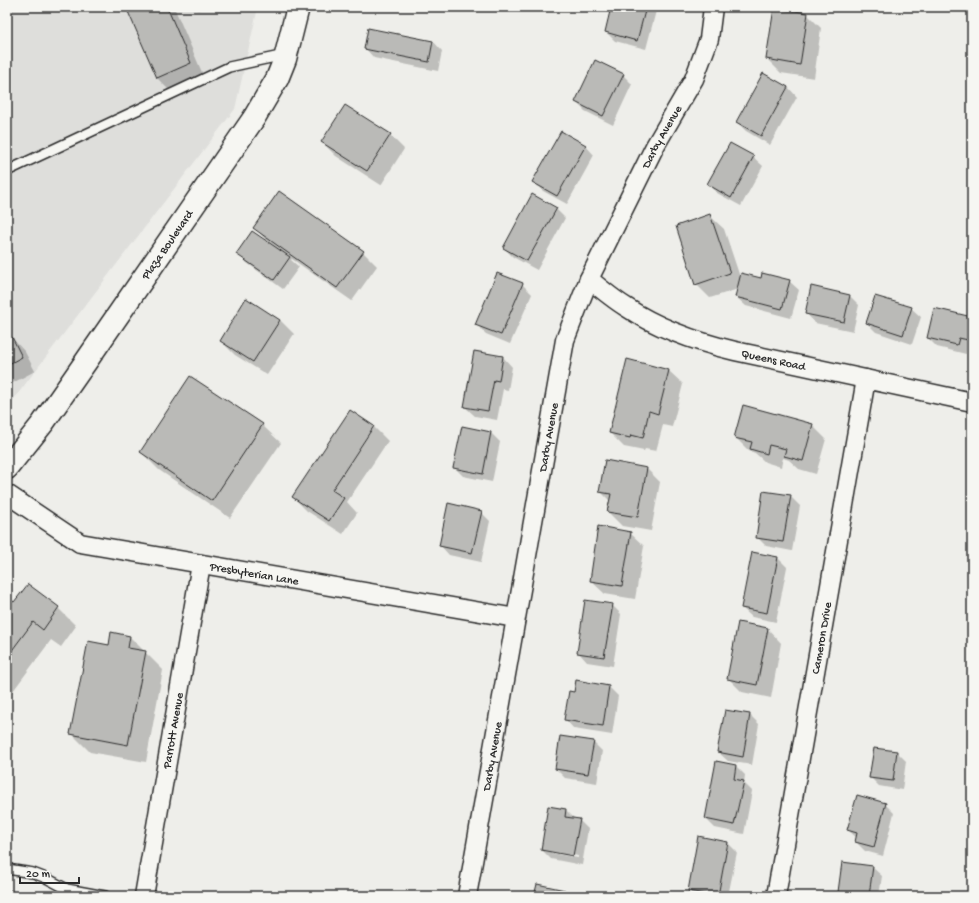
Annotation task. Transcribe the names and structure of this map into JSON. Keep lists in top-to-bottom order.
{
  "streets": {
    "street": [
      "Darby Avenue",
      "Plaza Boulevard",
      "Queens Road",
      "Presbyterian Lane",
      "Cameron Drive",
      "Parrott Avenue"
    ]
  },
  "crossings": [
    ["Darby Avenue", "Queens Road"],
    ["Darby Avenue", "Presbyterian Lane"],
    ["Queens Road", "Cameron Drive"],
    ["Presbyterian Lane", "Parrott Avenue"]
  ],
  "scale_bar": "20 m"
}
